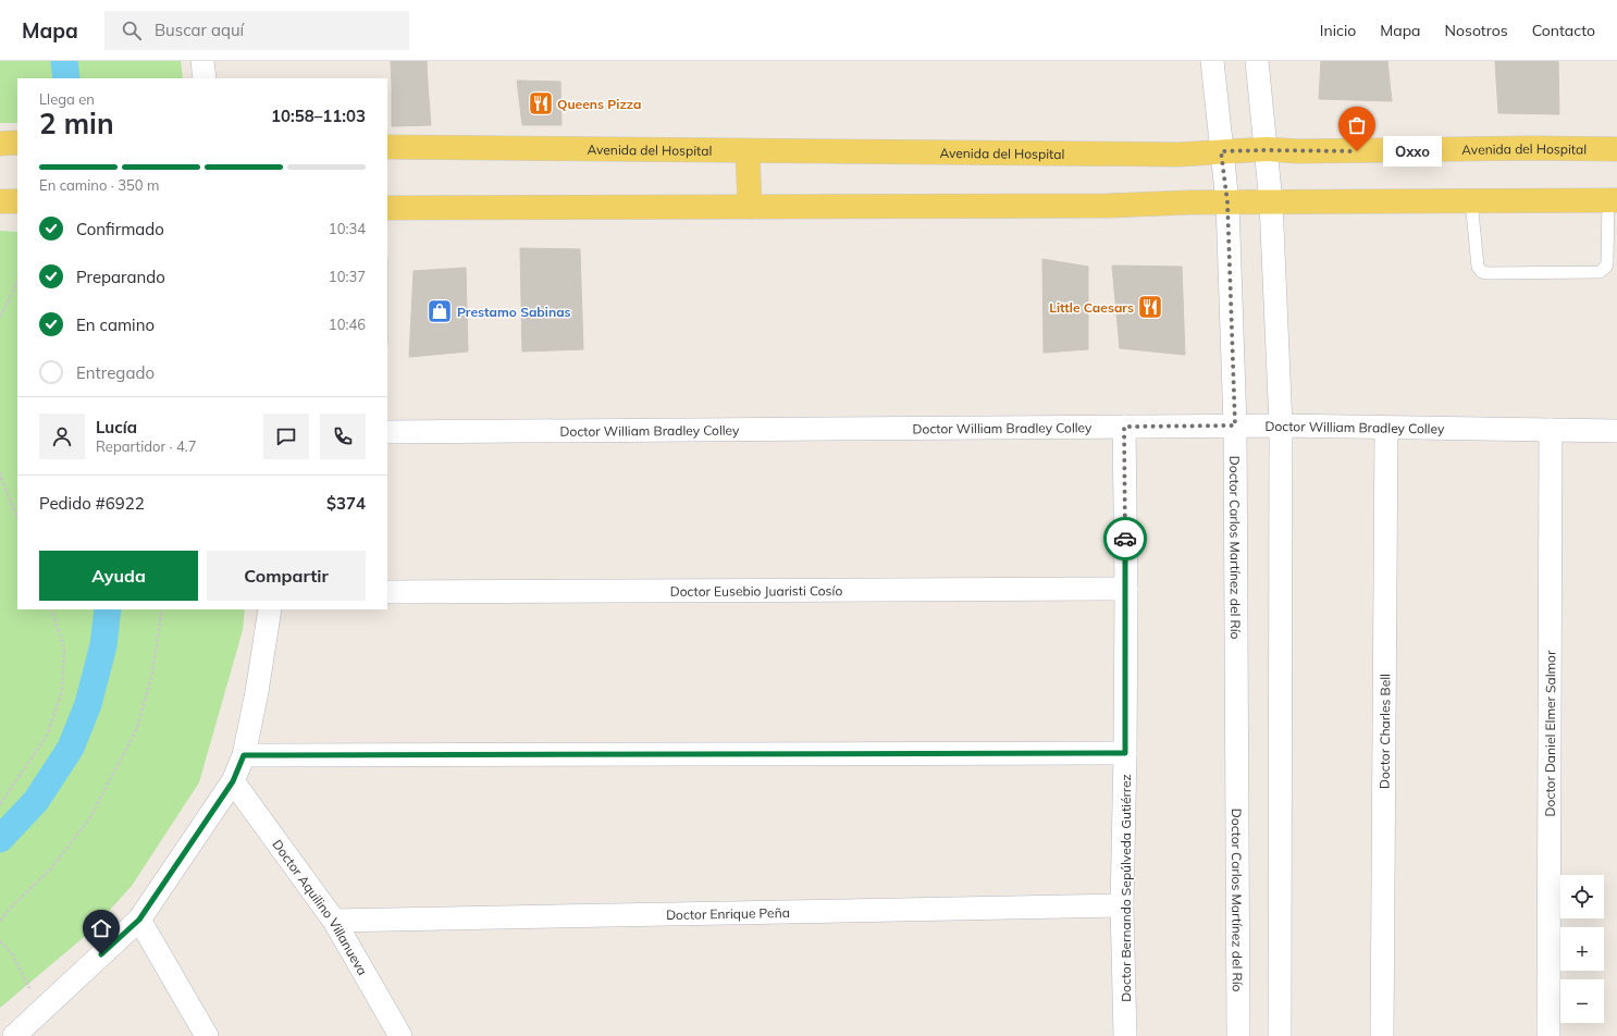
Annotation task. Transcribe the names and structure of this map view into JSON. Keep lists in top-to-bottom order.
{
  "streets": {
    "main road": ["Avenida del Hospital"],
    "street": [
      "Doctor William Bradley Colley",
      "Doctor Carlos Martínez del Río",
      "Doctor Eusebio Juaristi Cosío",
      "Doctor Charles Bell",
      "Doctor Daniel Elmer Salmor",
      "Doctor Bernando Sepúlveda Gutiérrez",
      "Doctor Aquilino Villanueva",
      "Doctor Enrique Peña"
    ]
  },
  "crossings": [
    ["Avenida del Hospital", "Doctor Carlos Martínez del Río"],
    ["Doctor William Bradley Colley", "Doctor Carlos Martínez del Río"],
    ["Doctor William Bradley Colley", "Doctor Charles Bell"],
    ["Doctor William Bradley Colley", "Doctor Daniel Elmer Salmor"],
    ["Doctor William Bradley Colley", "Doctor Bernando Sepúlveda Gutiérrez"],
    ["Doctor Eusebio Juaristi Cosío", "Doctor Bernando Sepúlveda Gutiérrez"],
    ["Doctor Bernando Sepúlveda Gutiérrez", "Doctor Enrique Peña"],
    ["Doctor Aquilino Villanueva", "Doctor Enrique Peña"]
  ],
  "places": {
    "restaurant": ["Queens Pizza", "Little Caesars"],
    "other": ["Oxxo"],
    "shop": ["Prestamo Sabinas"]
  },
  "page": {
    "header": "Mapa",
    "search": "Buscar aquí",
    "nav": [
      "Inicio",
      "Mapa",
      "Nosotros",
      "Contacto"
    ],
    "heading": ["2 min", "Llega en", "10:58–11:03"],
    "panel": [
      "Lucía",
      "Repartidor · 4.7",
      "Pedido #6922",
      "$374"
    ],
    "bubble": "Oxxo",
    "bar": "En camino · 350 m",
    "list": [
      ["Confirmado", "10:34"],
      ["Preparando", "10:37"],
      ["En camino", "10:46"],
      "Entregado"
    ],
    "buttons": ["Ayuda", "Compartir"],
    "map_buttons": ["+", "−"]
  }
}
